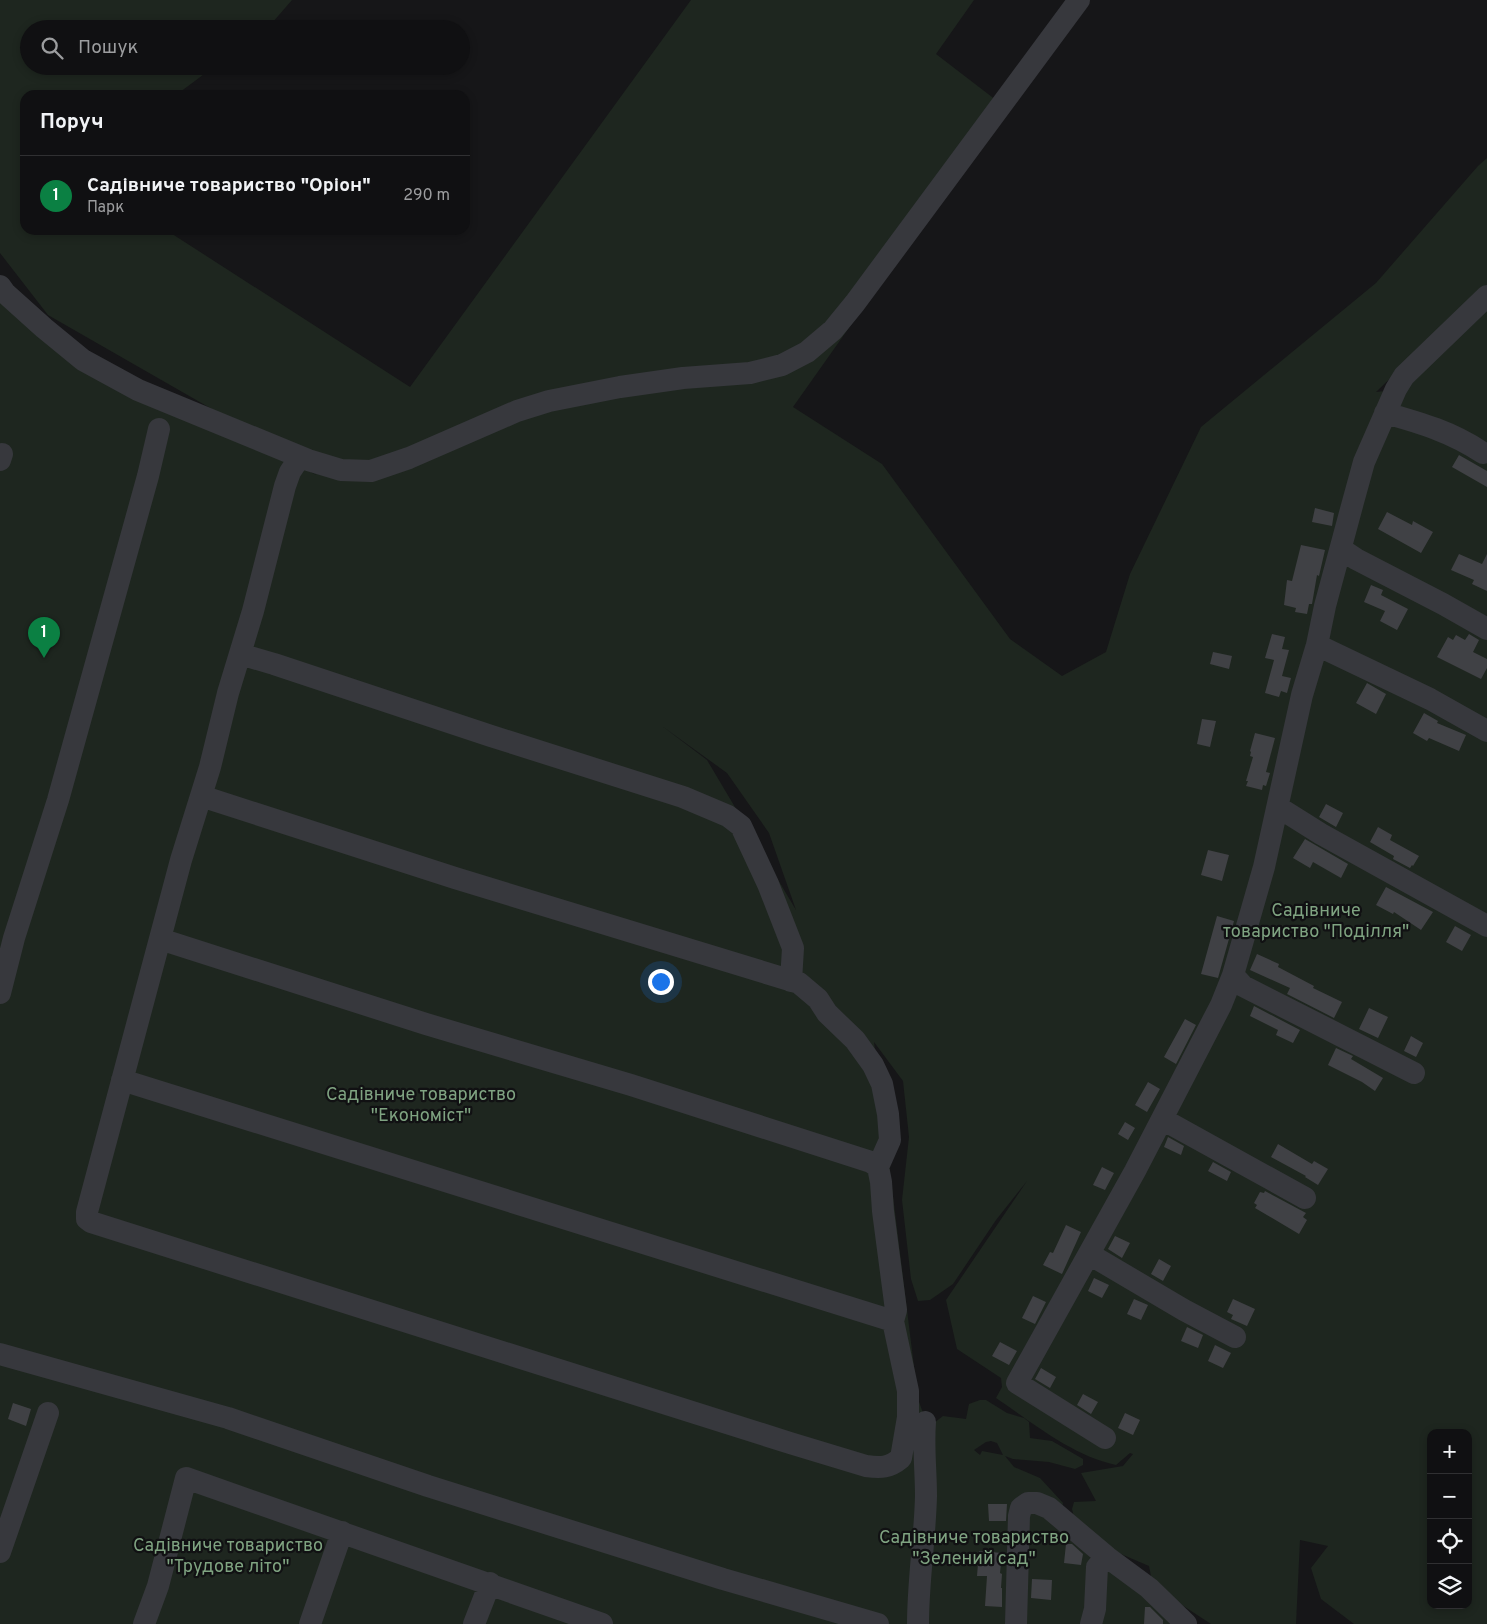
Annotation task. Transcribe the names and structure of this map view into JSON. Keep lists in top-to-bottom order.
{
  "parks": [
    "Садівниче товариство \"Поділля\"",
    "Садівниче товариство \"Економіст\"",
    "Садівниче товариство \"Зелений сад\"",
    "Садівниче товариство \"Трудове літо\""
  ],
  "page": {
    "search": "Пошук",
    "heading": "Поруч",
    "list": [
      {
        "mark": "1",
        "name": "Садівниче товариство \"Оріон\"",
        "note": "Парк",
        "value": "290 m"
      }
    ],
    "pins": "1",
    "map_buttons": ["+", "−"]
  }
}
